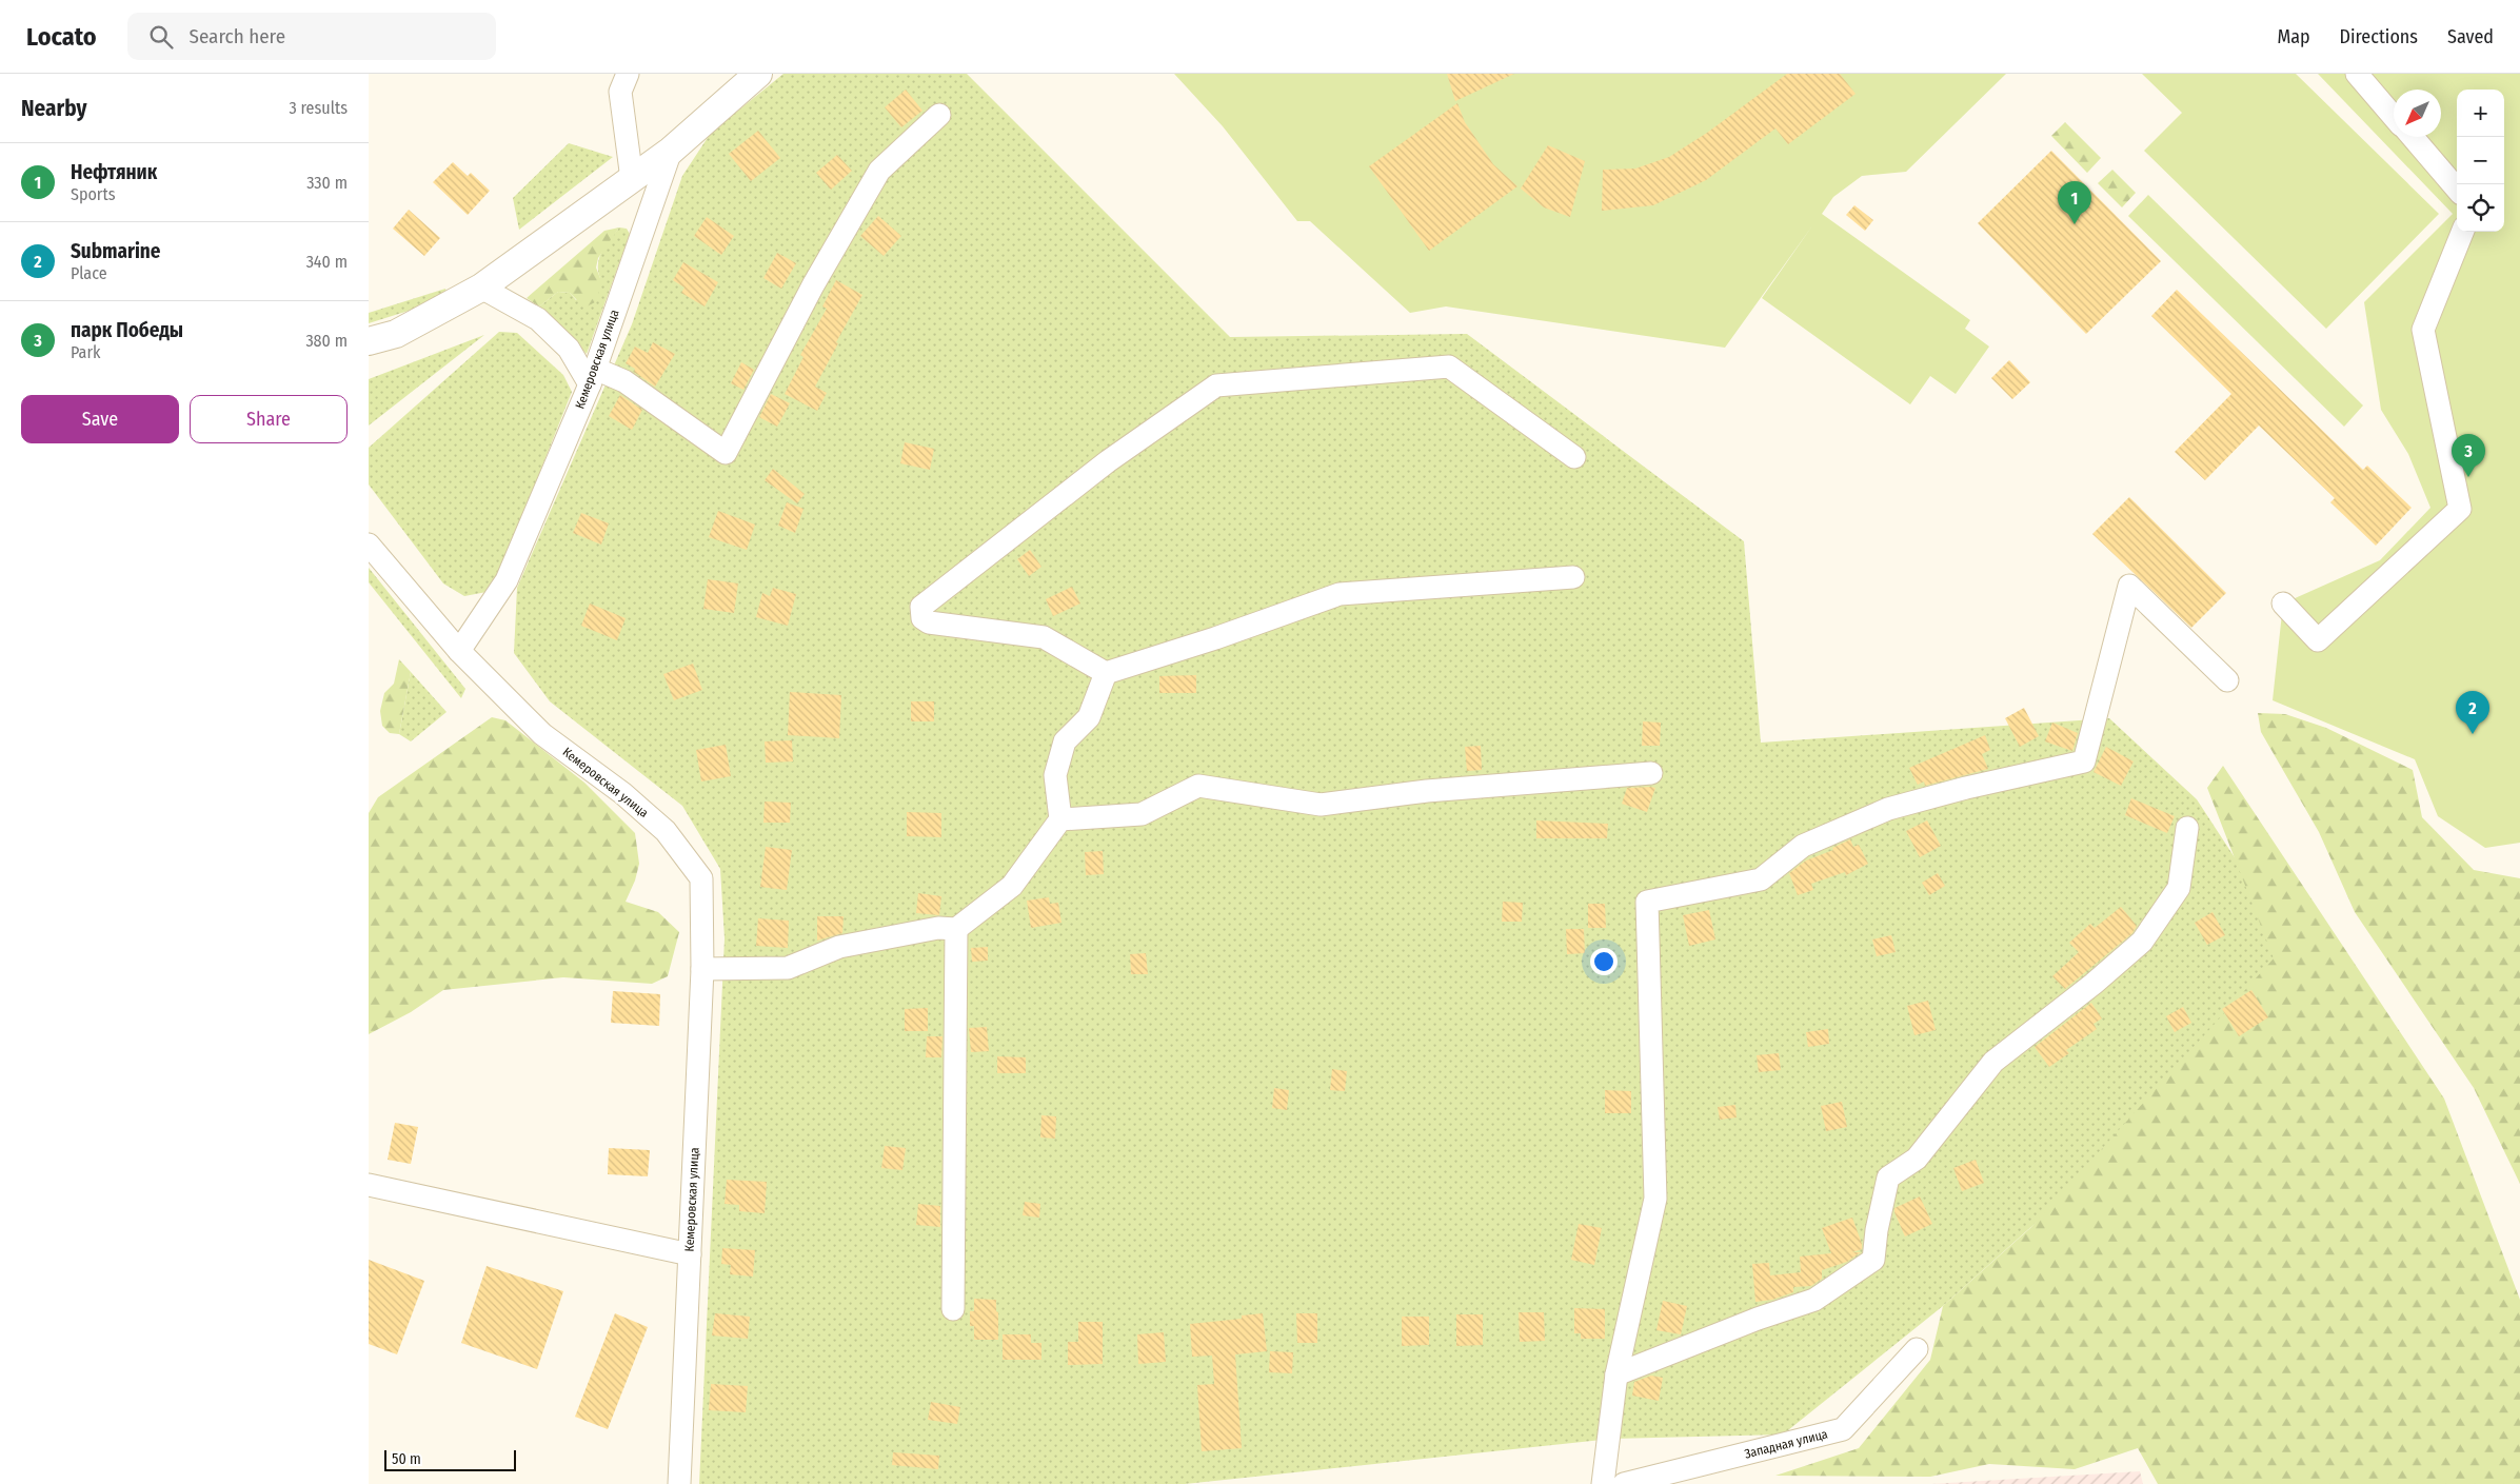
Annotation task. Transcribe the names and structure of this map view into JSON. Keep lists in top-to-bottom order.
{
  "streets": {
    "main road": ["Кемеровская улица"],
    "street": ["Западная улица"]
  },
  "scale_bar": "50 m",
  "north": "bottom left",
  "page": {
    "header": "Locato",
    "search": "Search here",
    "nav": ["Map", "Directions", "Saved"],
    "heading": ["Nearby", "3 results"],
    "map_buttons": ["+", "−"],
    "list": [
      {
        "mark": "1",
        "name": "Нефтяник",
        "note": "Sports",
        "value": "330 m"
      },
      {
        "mark": "2",
        "name": "Submarine",
        "note": "Place",
        "value": "340 m"
      },
      {
        "mark": "3",
        "name": "парк Победы",
        "note": "Park",
        "value": "380 m"
      }
    ],
    "pins": ["1", "3", "2"],
    "buttons": ["Save", "Share"],
    "scale": "50 m"
  }
}
